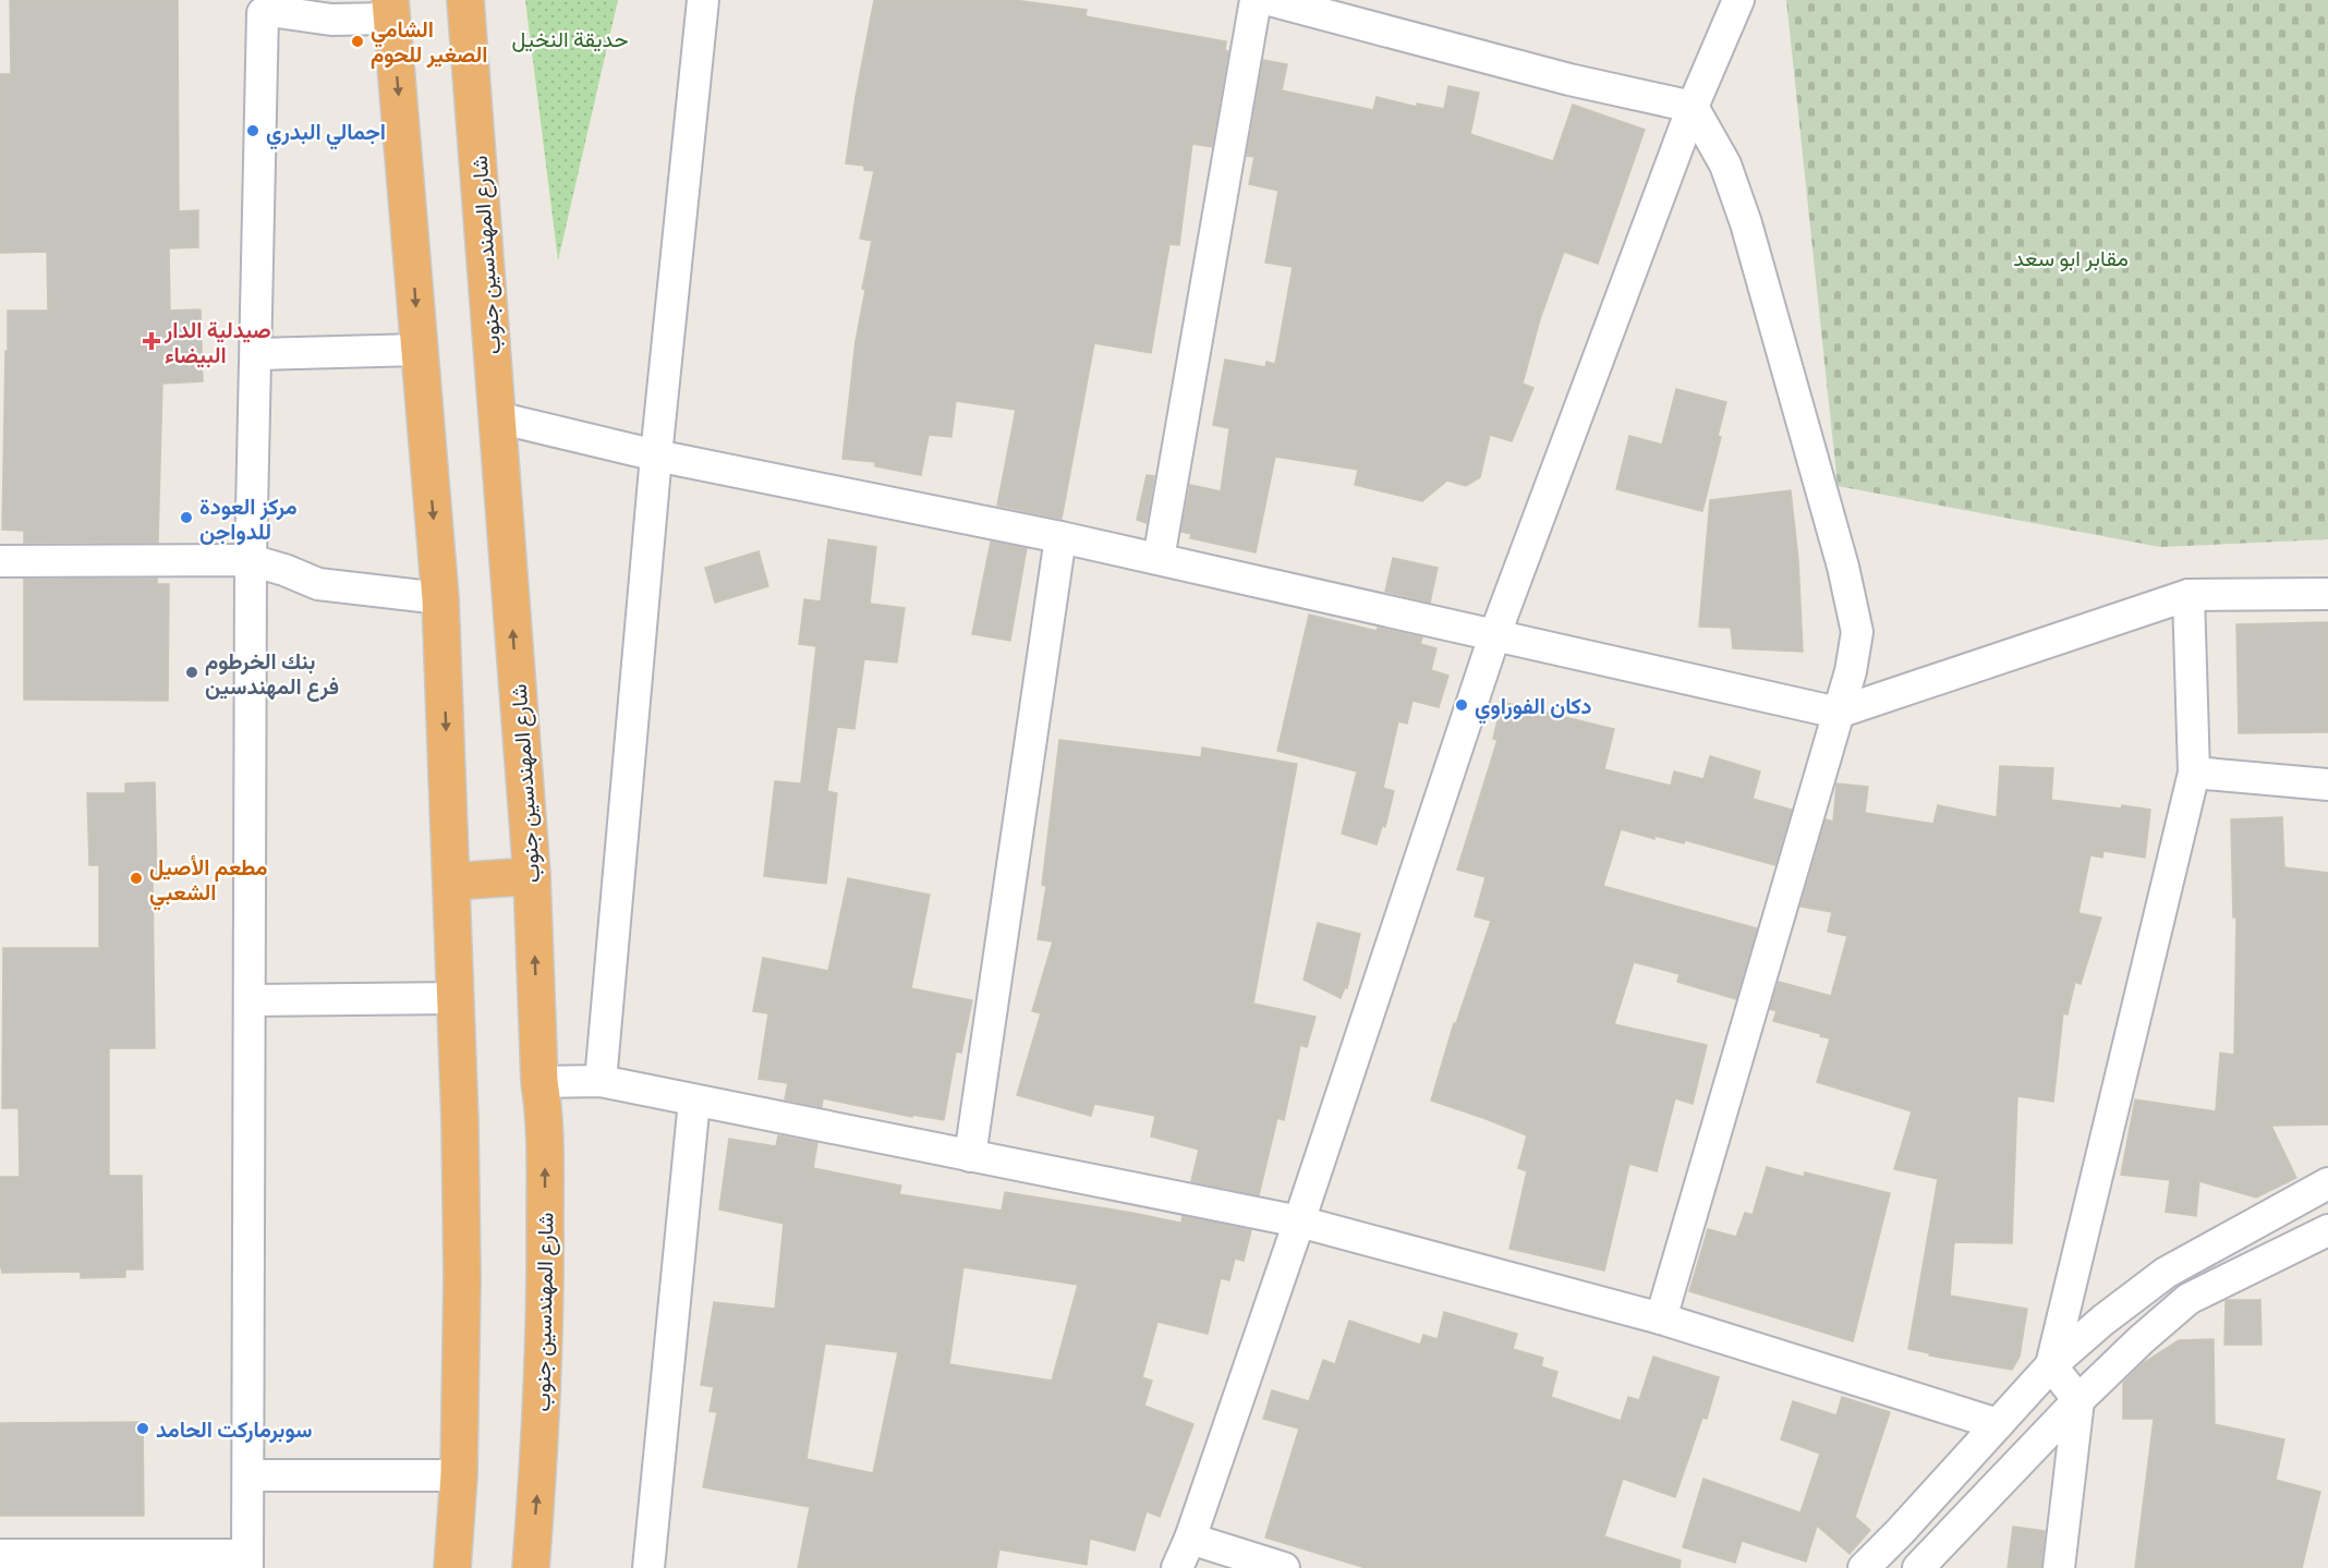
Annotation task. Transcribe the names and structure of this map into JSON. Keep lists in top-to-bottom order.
{
  "streets": {
    "highway": ["شارع المهندسين جنوب"]
  },
  "parks": ["حديقة النخيل", "مقابر ابو سعد"],
  "places": {
    "other": [
      "الشامي الصغير للحوم",
      "اجمالي البدري",
      "مركز العودة للدواجن",
      "بنك الخرطوم فرع المهندسين",
      "دكان الفوراوي",
      "مطعم الأصيل الشعبي",
      "سوبرماركت الحامد"
    ],
    "health": ["صيدلية الدار البيضاء"]
  }
}
